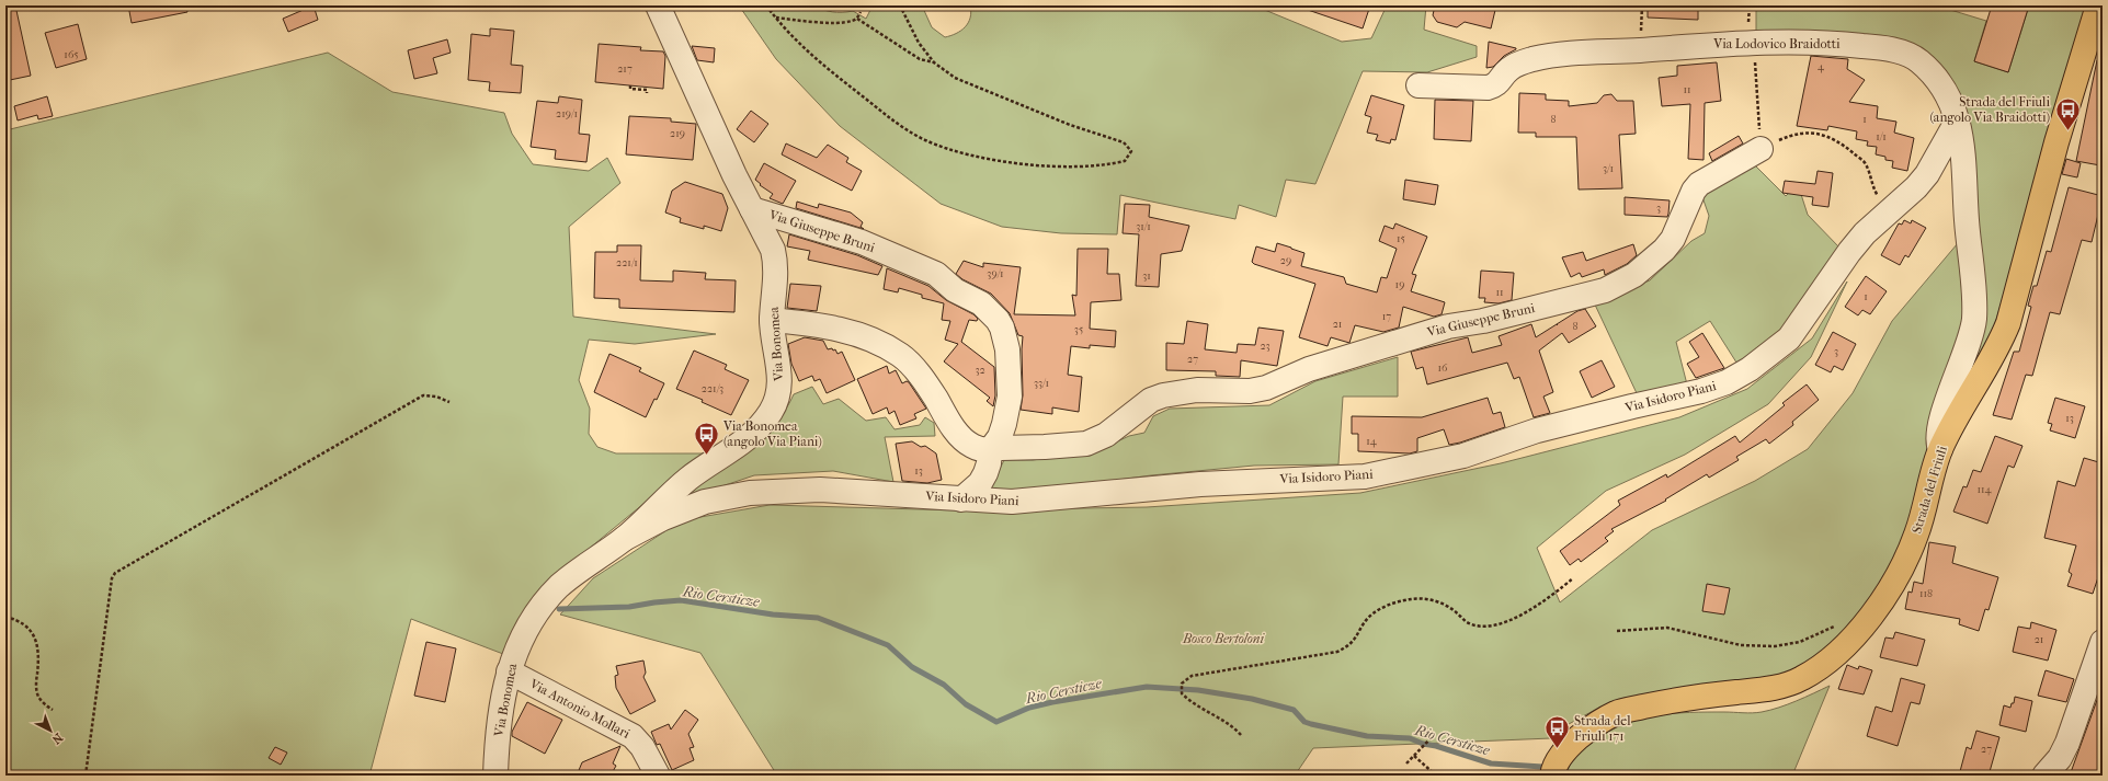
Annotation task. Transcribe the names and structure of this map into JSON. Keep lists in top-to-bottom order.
{
  "streets": {
    "main road": ["Strada del Friuli"],
    "street": [
      "Via Lodovico Braidotti",
      "Via Giuseppe Bruni",
      "Via Bonomea",
      "Via Isidoro Piani",
      "Via Antonio Mollari"
    ]
  },
  "crossings": [
    ["Via Lodovico Braidotti", "Via Isidoro Piani"],
    ["Via Lodovico Braidotti", "Strada del Friuli"],
    ["Via Giuseppe Bruni", "Via Bonomea"],
    ["Via Giuseppe Bruni", "Via Isidoro Piani"],
    ["Via Bonomea", "Via Isidoro Piani"],
    ["Via Bonomea", "Via Antonio Mollari"]
  ],
  "water": ["Rio Cersticze"],
  "parks": ["Bosco Bertoloni"],
  "places": {
    "bus stop": ["Strada del Friuli (angolo Via Braidotti)", "Via Bonomea (angolo Via Piani)", "Strada del Friuli 171"]
  },
  "house_numbers": [
    "165",
    "4",
    "217",
    "11",
    "219/1",
    "8",
    "1",
    "219",
    "1/1",
    "3/1",
    "3",
    "31/1",
    "15",
    "29",
    "221/1",
    "39/1",
    "31",
    "19",
    "11",
    "1",
    "17",
    "21",
    "8",
    "35",
    "23",
    "3",
    "27",
    "16",
    "32",
    "33/1",
    "221/3",
    "13",
    "14",
    "13",
    "114",
    "118",
    "21",
    "27"
  ],
  "north": "bottom right"
}
